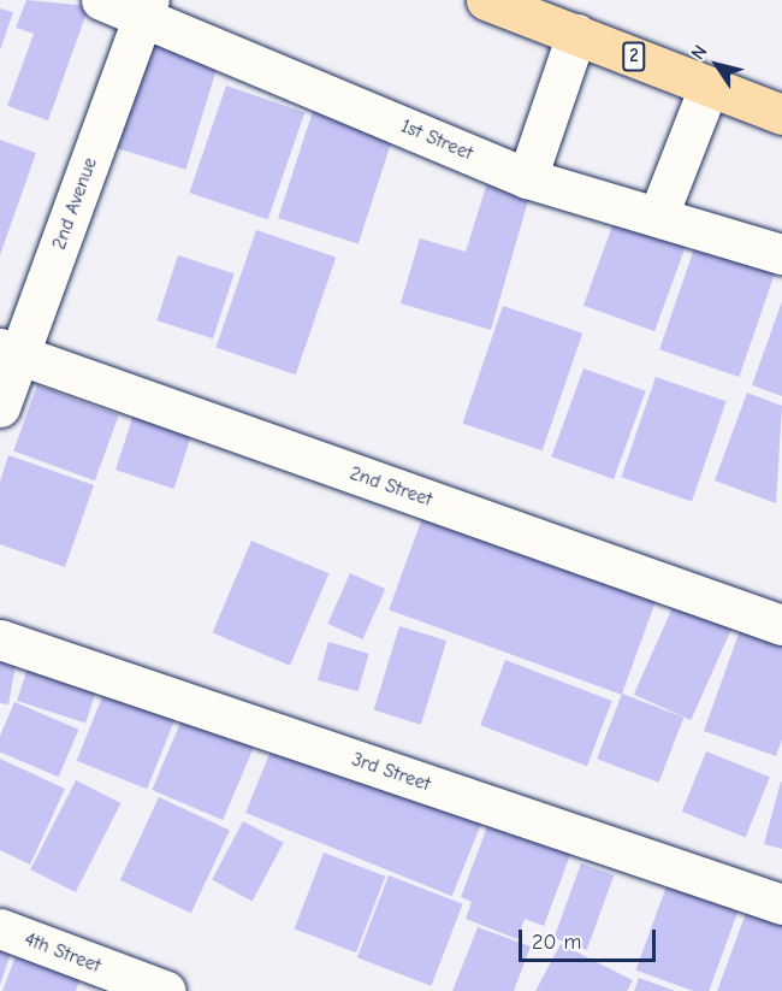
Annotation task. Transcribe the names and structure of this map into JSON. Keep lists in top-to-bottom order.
{
  "streets": {
    "highway": ["2"],
    "street": [
      "1st Street",
      "2nd Avenue",
      "2nd Street",
      "3rd Street",
      "4th Street"
    ]
  },
  "crossings": [
    ["1st Street", "2nd Avenue"],
    ["2nd Avenue", "2nd Street"]
  ],
  "scale_bar": "20 m",
  "north": "top left"
}
